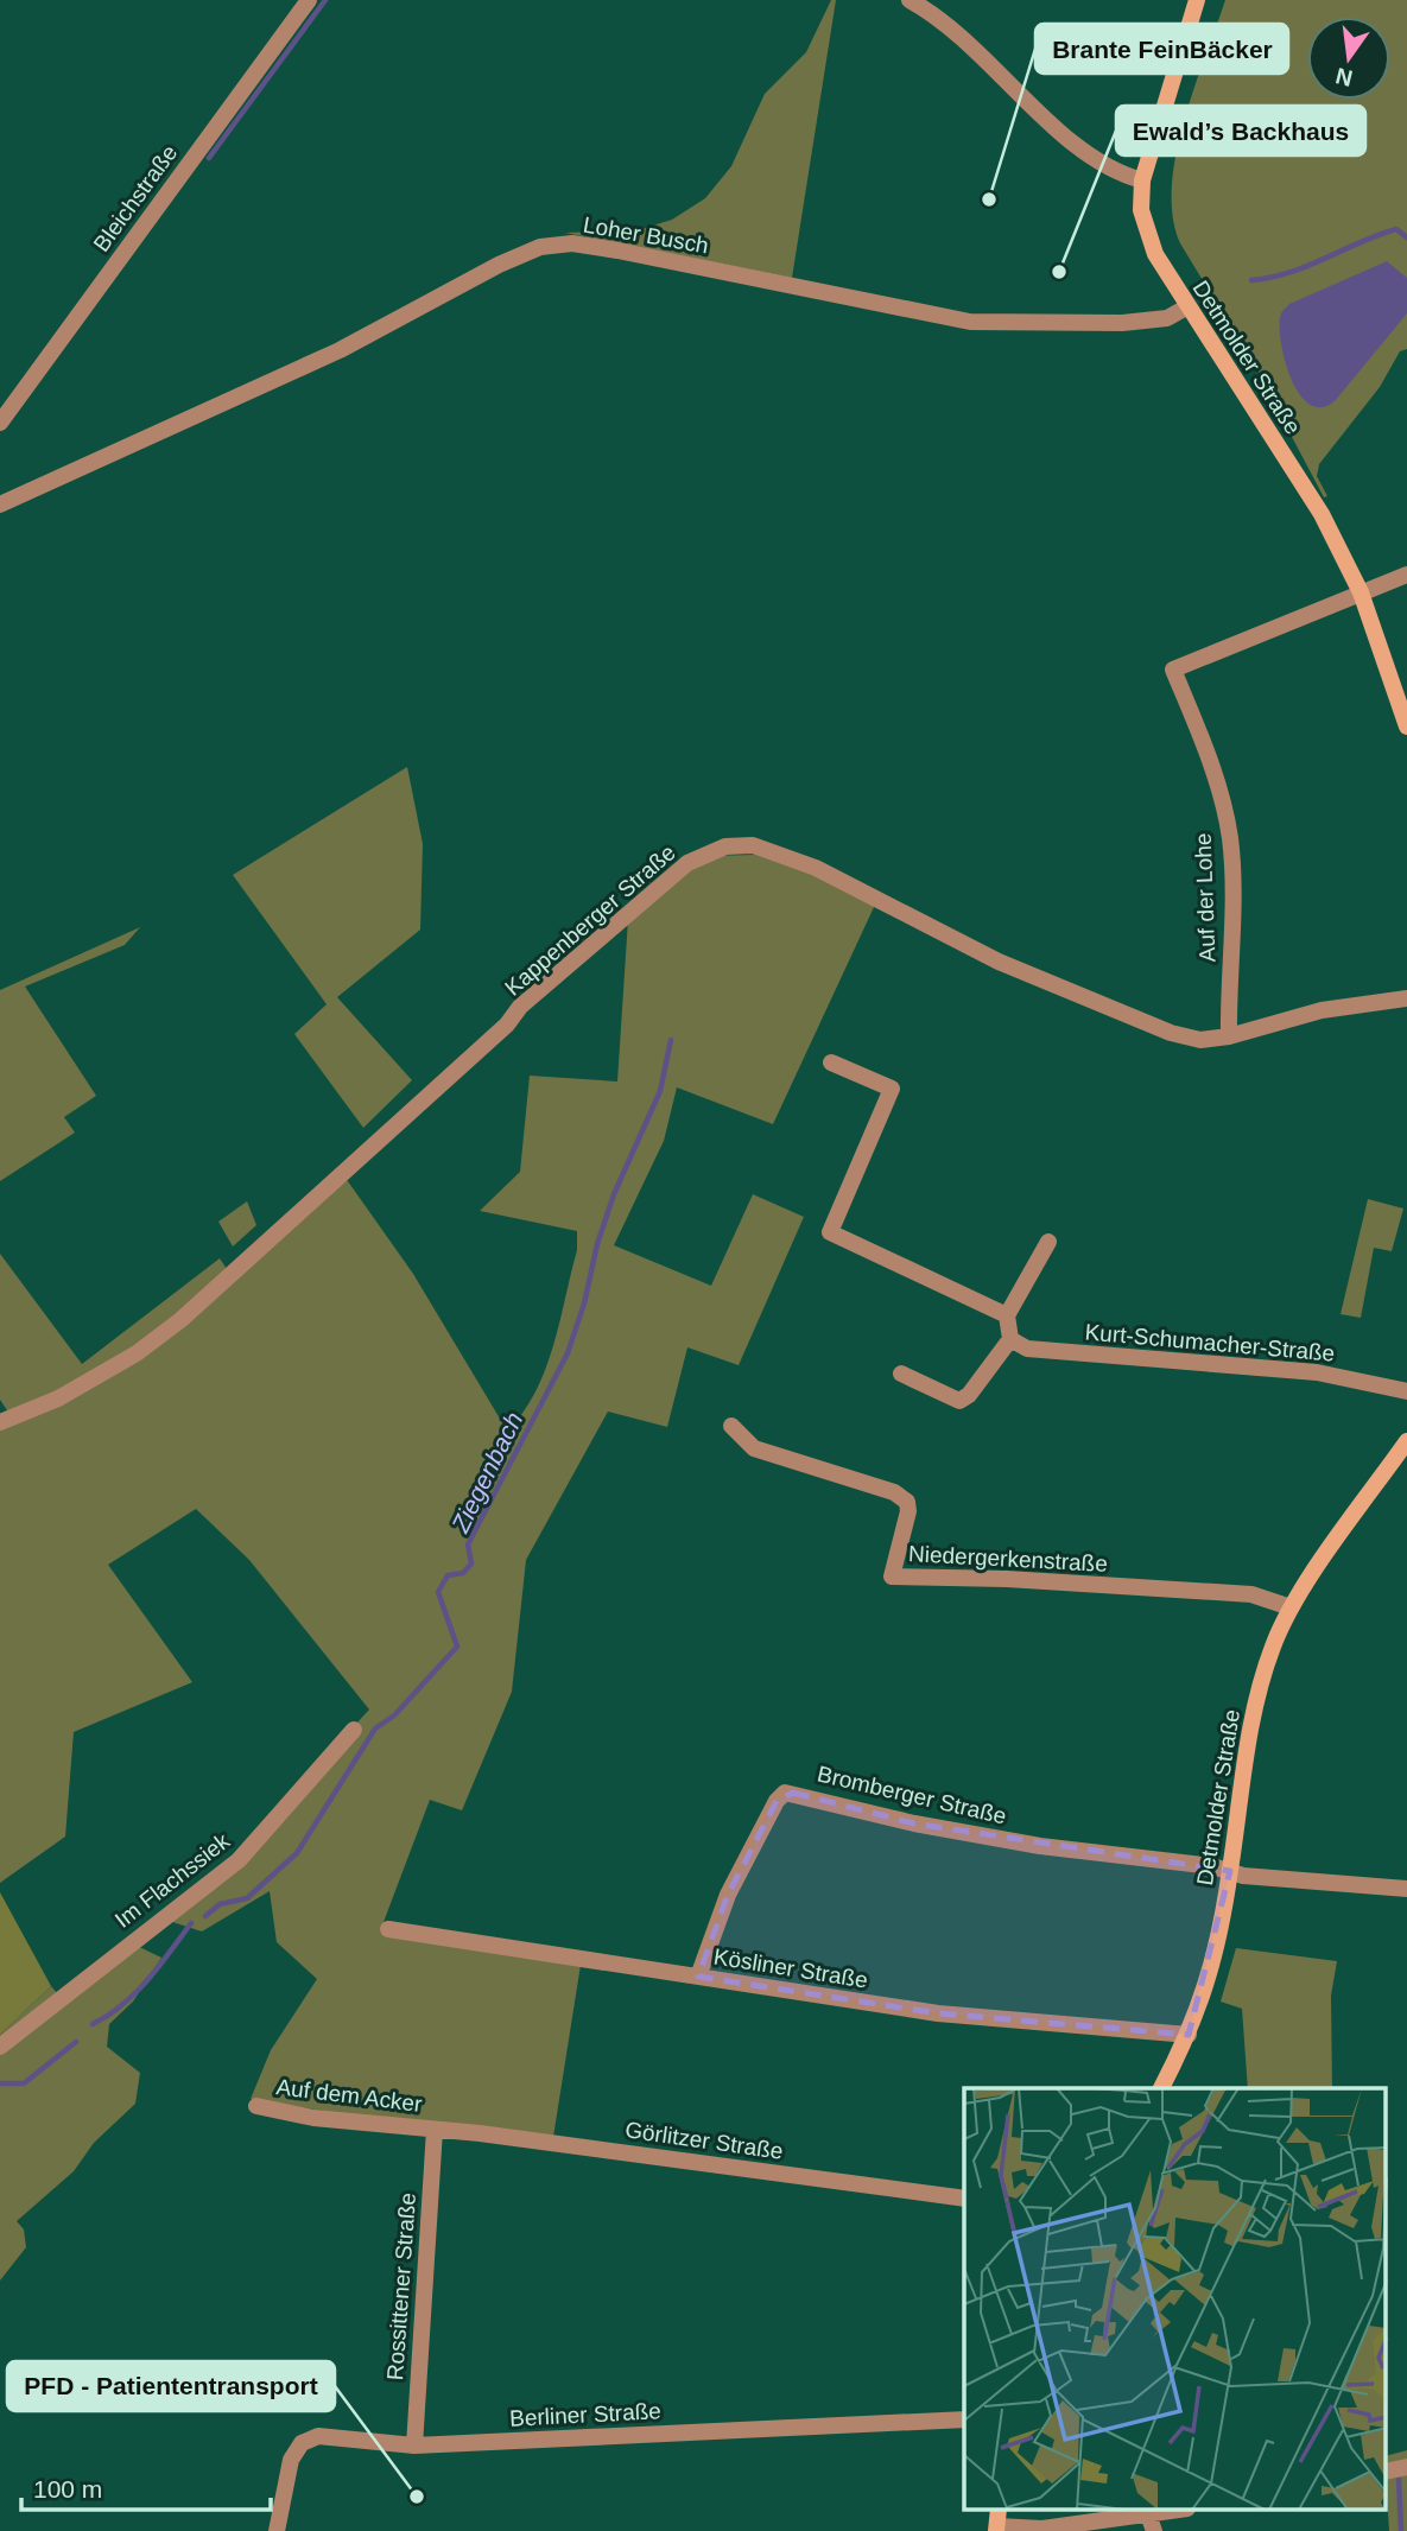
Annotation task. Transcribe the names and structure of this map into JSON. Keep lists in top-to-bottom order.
{
  "streets": {
    "main road": ["Detmolder Straße"],
    "street": [
      "Bleichstraße",
      "Loher Busch",
      "Auf der Lohe",
      "Kappenberger Straße",
      "Kurt-Schumacher-Straße",
      "Niedergerkenstraße",
      "Bromberger Straße",
      "Im Flachssiek",
      "Kösliner Straße",
      "Auf dem Acker",
      "Görlitzer Straße",
      "Rossittener Straße",
      "Berliner Straße"
    ]
  },
  "crossings": [
    ["Loher Busch", "Detmolder Straße"],
    ["Detmolder Straße", "Auf der Lohe"],
    ["Detmolder Straße", "Niedergerkenstraße"],
    ["Detmolder Straße", "Bromberger Straße"],
    ["Detmolder Straße", "Kösliner Straße"],
    ["Auf der Lohe", "Kappenberger Straße"],
    ["Bromberger Straße", "Kösliner Straße"],
    ["Auf dem Acker", "Görlitzer Straße"],
    ["Auf dem Acker", "Rossittener Straße"],
    ["Görlitzer Straße", "Rossittener Straße"],
    ["Rossittener Straße", "Berliner Straße"]
  ],
  "water": ["Ziegenbach"],
  "places": ["Brante FeinBäcker", "Ewald’s Backhaus", "PFD - Patiententransport"],
  "scale_bar": "100 m",
  "north": "bottom"
}
